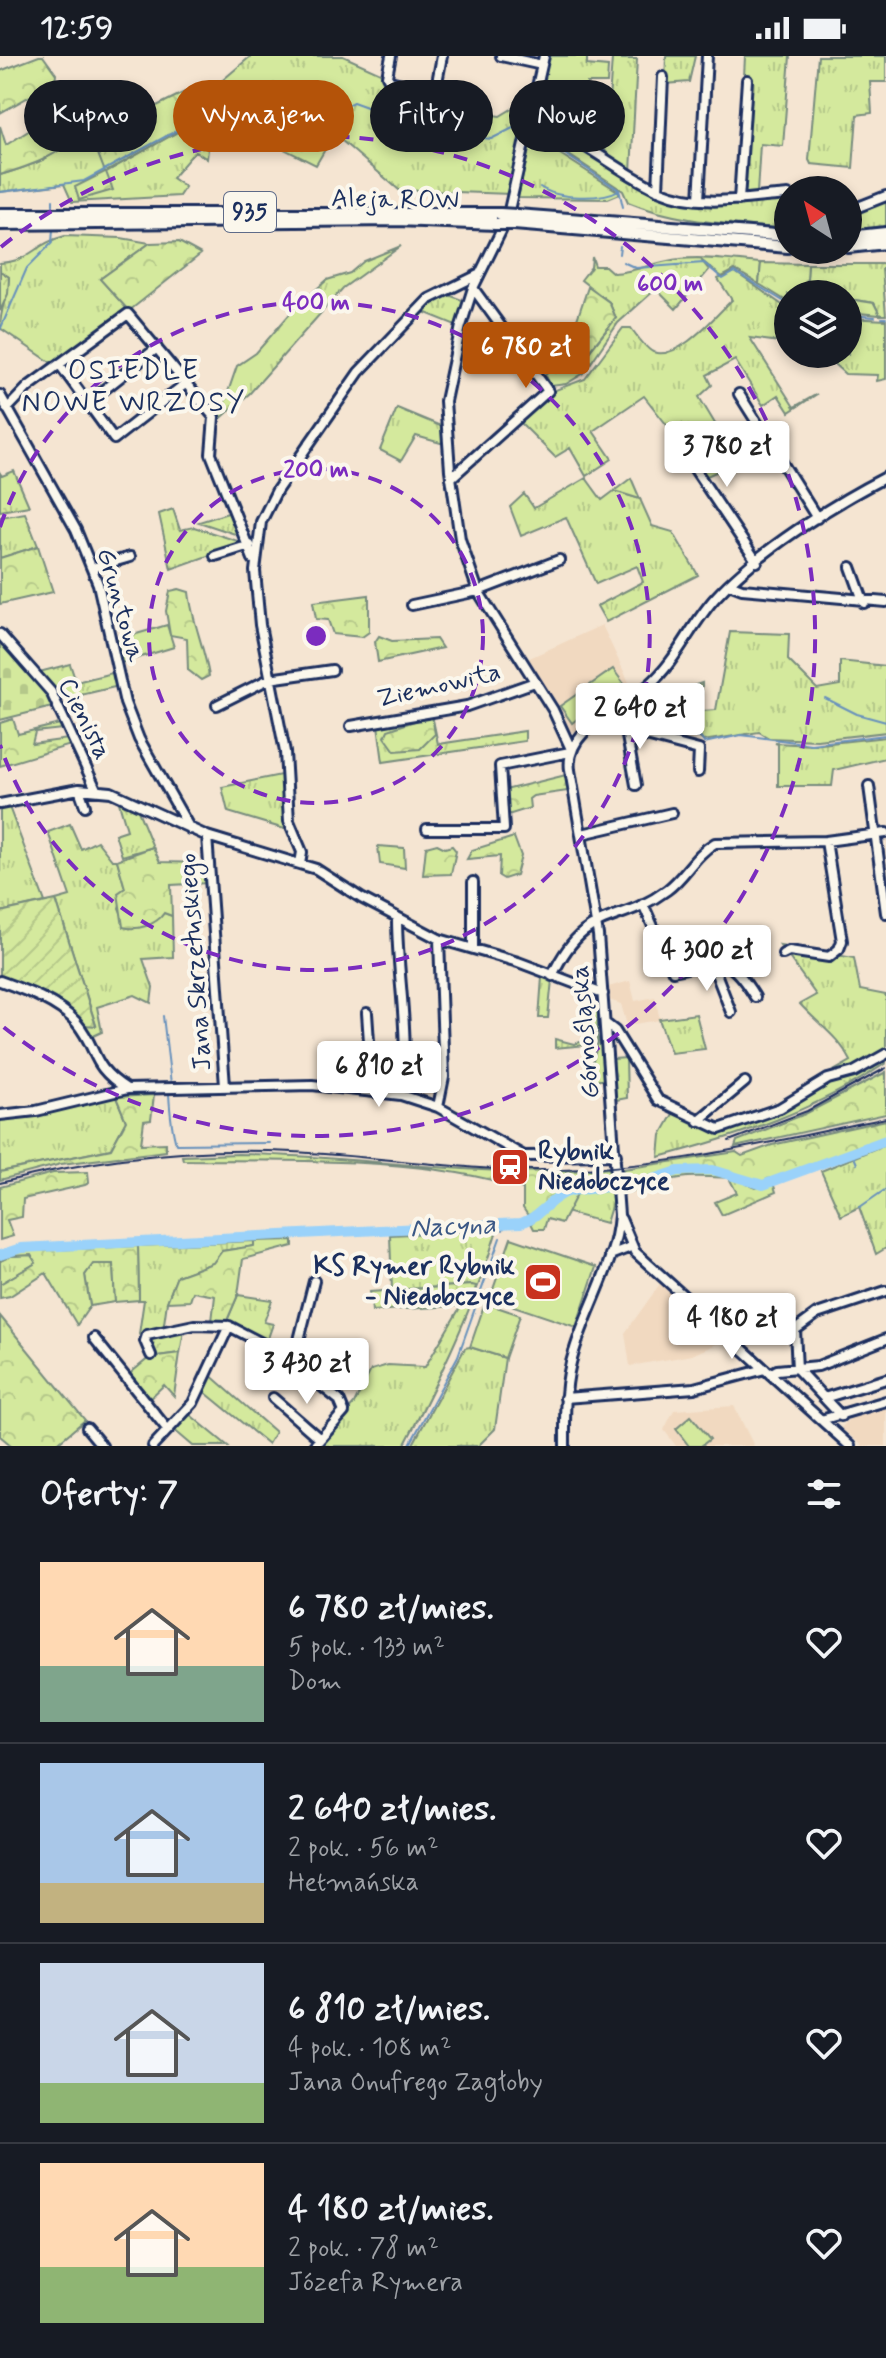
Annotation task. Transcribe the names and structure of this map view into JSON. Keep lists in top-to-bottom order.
{
  "streets": {
    "main road": ["Aleja ROW", "935"],
    "street": [
      "Gruntowa",
      "Ziemowita",
      "Cienista",
      "Jana Skrzetuskiego",
      "Górnośląska"
    ]
  },
  "crossings": [
    ["Ziemowita", "Górnośląska"]
  ],
  "districts": ["OSIEDLE NOWE WRZOSY"],
  "water": ["Nacyna"],
  "places": {
    "station": ["Rybnik Niedobczyce"],
    "sports": ["KS Rymer Rybnik - Niedobczyce"]
  },
  "north": "top left",
  "page": {
    "status": "12:59",
    "chip": [
      "Kupno",
      "Wynajem",
      "Filtry",
      "Nowe"
    ],
    "price": [
      "6 780 zł",
      "3 780 zł",
      "2 640 zł",
      "4 300 zł",
      "6 810 zł",
      "4 180 zł",
      "3 430 zł"
    ],
    "heading": "Oferty: 7",
    "list": [
      {
        "name": "6 780 zł/mies.",
        "note": "5 pok. · 133 m² · Dom"
      },
      {
        "name": "2 640 zł/mies.",
        "note": "2 pok. · 56 m² · Hetmańska"
      },
      {
        "name": "6 810 zł/mies.",
        "note": "4 pok. · 108 m² · Jana Onufrego Zagłoby"
      },
      {
        "name": "4 180 zł/mies.",
        "note": "2 pok. · 78 m² · Józefa Rymera"
      }
    ]
  },
  "rings": ["600 m", "400 m", "200 m"]
}
